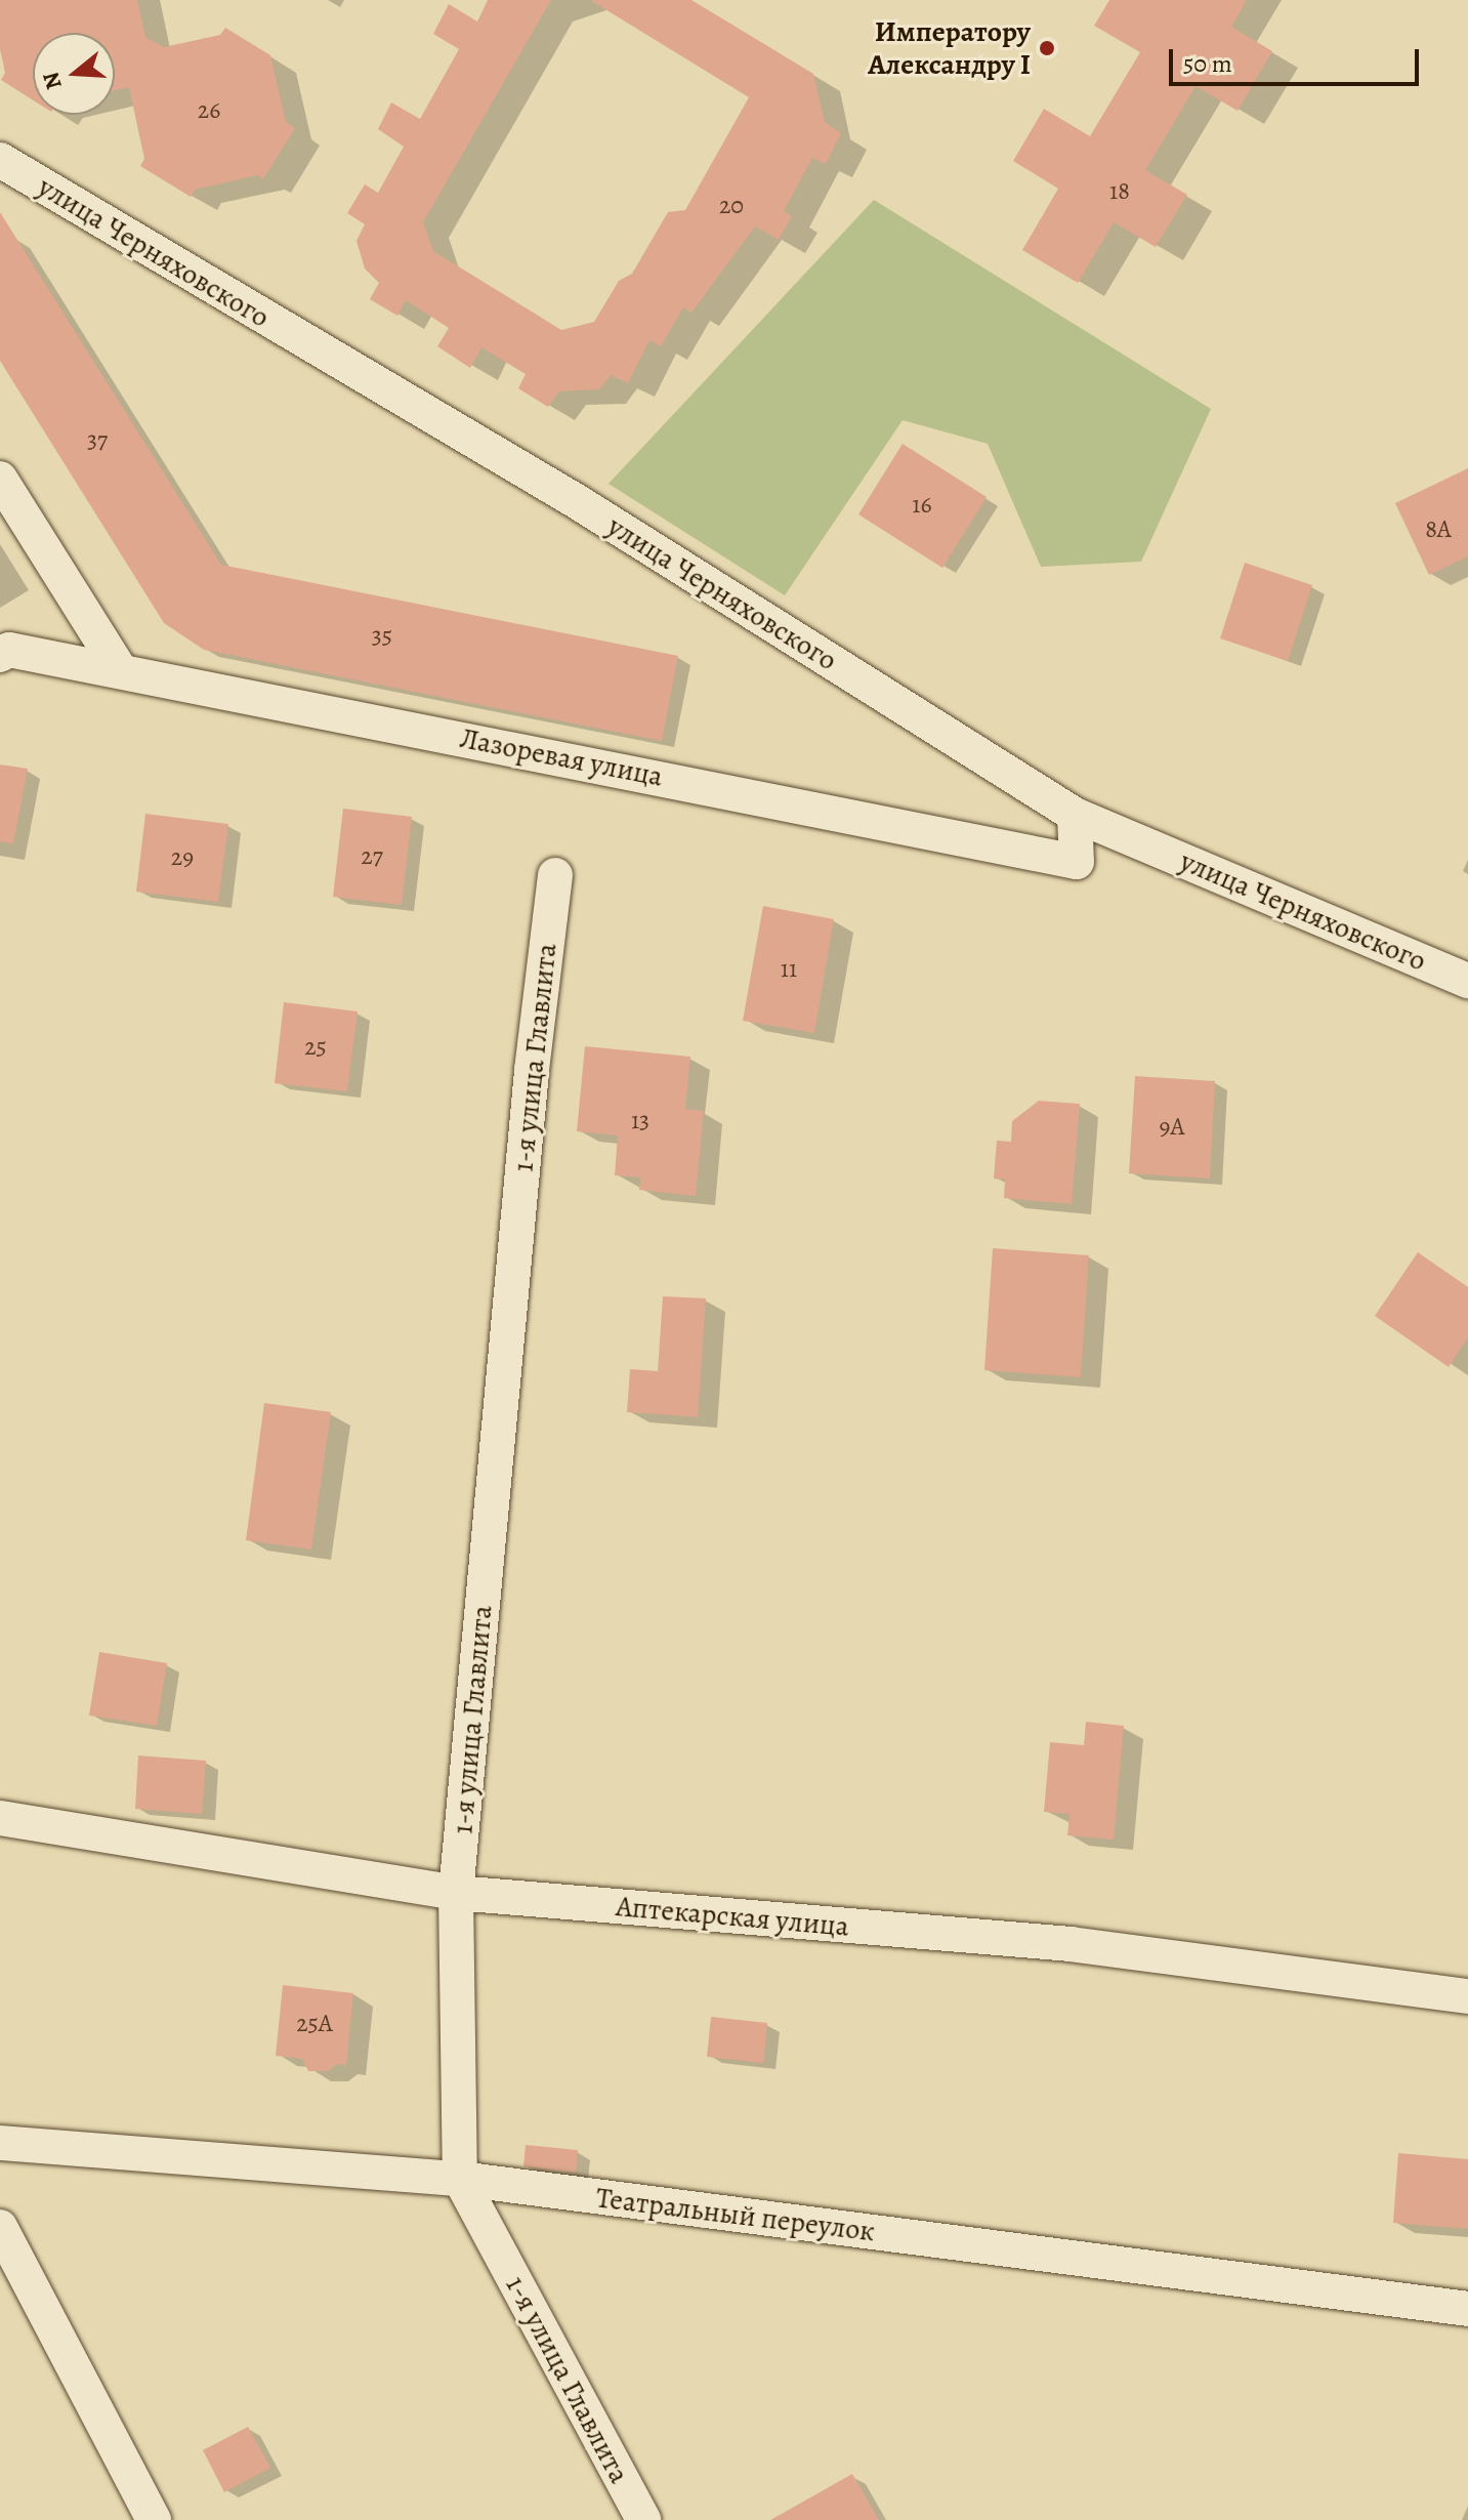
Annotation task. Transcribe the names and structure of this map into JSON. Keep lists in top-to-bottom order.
{
  "streets": {
    "street": [
      "улица Черняховского",
      "Лазоревая улица",
      "1-я улица Главлита",
      "Аптекарская улица",
      "Театральный переулок"
    ]
  },
  "crossings": [
    ["улица Черняховского", "Лазоревая улица"],
    ["1-я улица Главлита", "Аптекарская улица"],
    ["1-я улица Главлита", "Театральный переулок"]
  ],
  "places": ["Императору Александру I"],
  "house_numbers": [
    "26",
    "18",
    "20",
    "37",
    "16",
    "8А",
    "35",
    "27",
    "29",
    "11",
    "25",
    "13",
    "9А",
    "25А"
  ],
  "scale_bar": "50 m",
  "north": "left"
}
